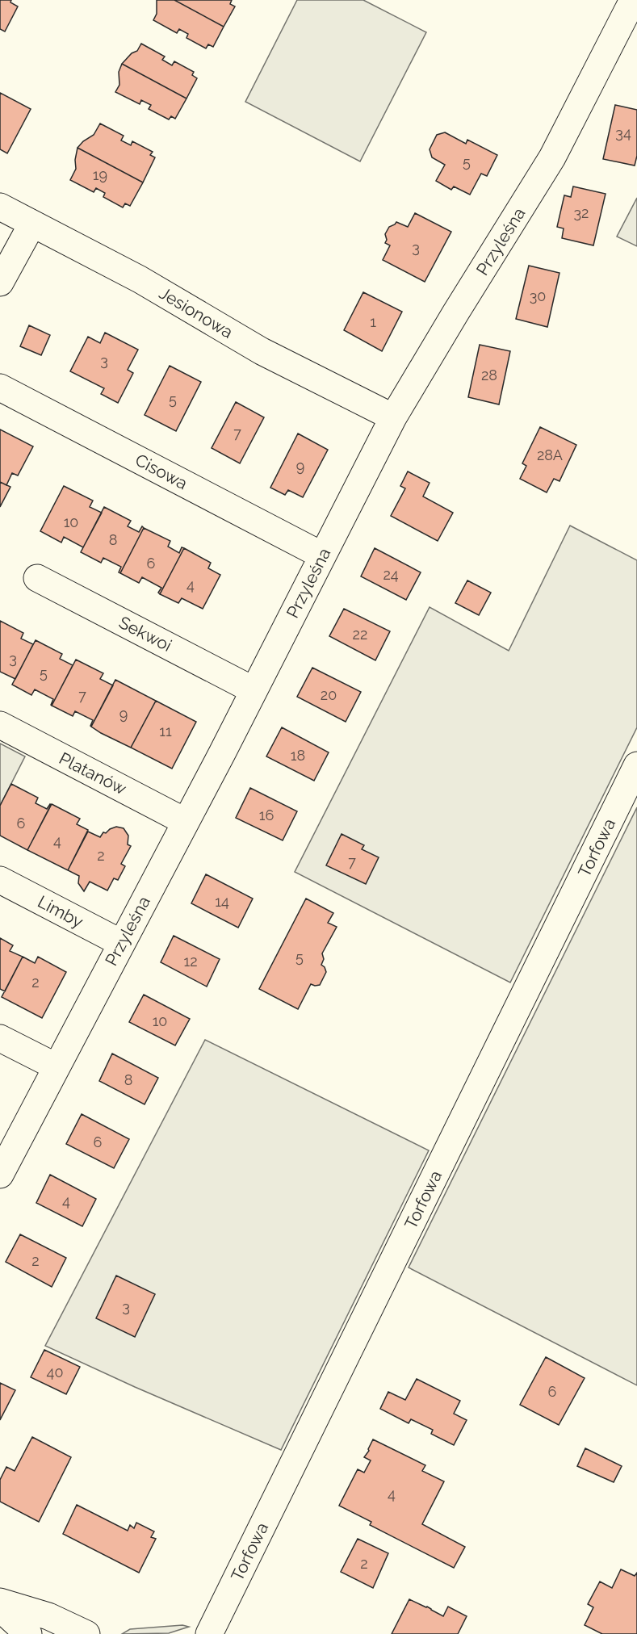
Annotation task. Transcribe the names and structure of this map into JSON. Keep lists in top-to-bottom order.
{
  "streets": {
    "street": [
      "Przyleśna",
      "Jesionowa",
      "Cisowa",
      "Sekwoi",
      "Platanów",
      "Torfowa",
      "Limby"
    ]
  },
  "crossings": [
    ["Przyleśna", "Jesionowa"],
    ["Przyleśna", "Cisowa"],
    ["Przyleśna", "Sekwoi"],
    ["Przyleśna", "Platanów"],
    ["Przyleśna", "Limby"]
  ],
  "house_numbers": [
    "34",
    "5",
    "19",
    "32",
    "3",
    "30",
    "1",
    "3",
    "28",
    "5",
    "7",
    "28A",
    "9",
    "10",
    "8",
    "6",
    "24",
    "4",
    "22",
    "3",
    "5",
    "20",
    "7",
    "9",
    "11",
    "18",
    "16",
    "6",
    "4",
    "2",
    "7",
    "14",
    "5",
    "12",
    "2",
    "10",
    "8",
    "6",
    "4",
    "2",
    "3",
    "40",
    "6",
    "4",
    "2"
  ]
}
